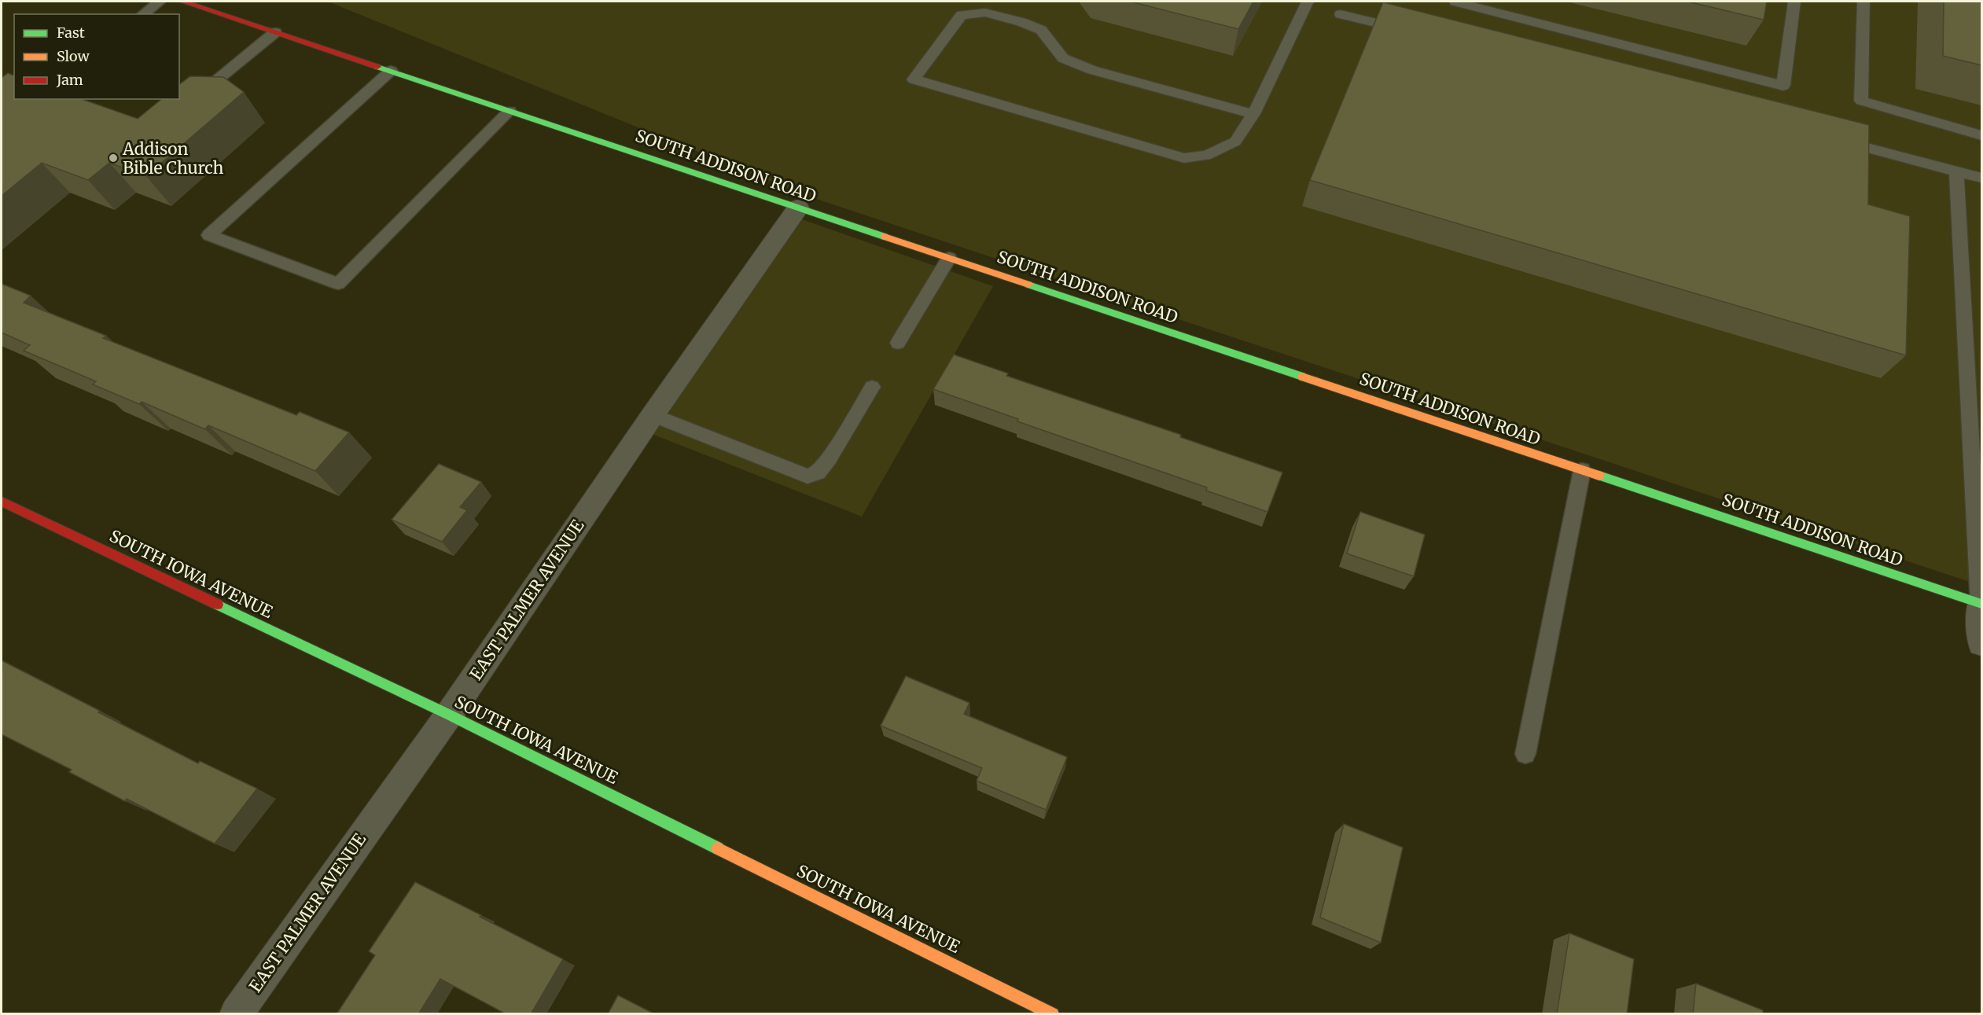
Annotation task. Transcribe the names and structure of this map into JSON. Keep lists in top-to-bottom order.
{
  "streets": {
    "street": ["SOUTH ADDISON ROAD", "SOUTH IOWA AVENUE", "EAST PALMER AVENUE"]
  },
  "crossings": [
    ["SOUTH ADDISON ROAD", "EAST PALMER AVENUE"],
    ["SOUTH IOWA AVENUE", "EAST PALMER AVENUE"]
  ],
  "places": ["Addison Bible Church"],
  "legend": ["Fast", "Slow", "Jam"]
}
